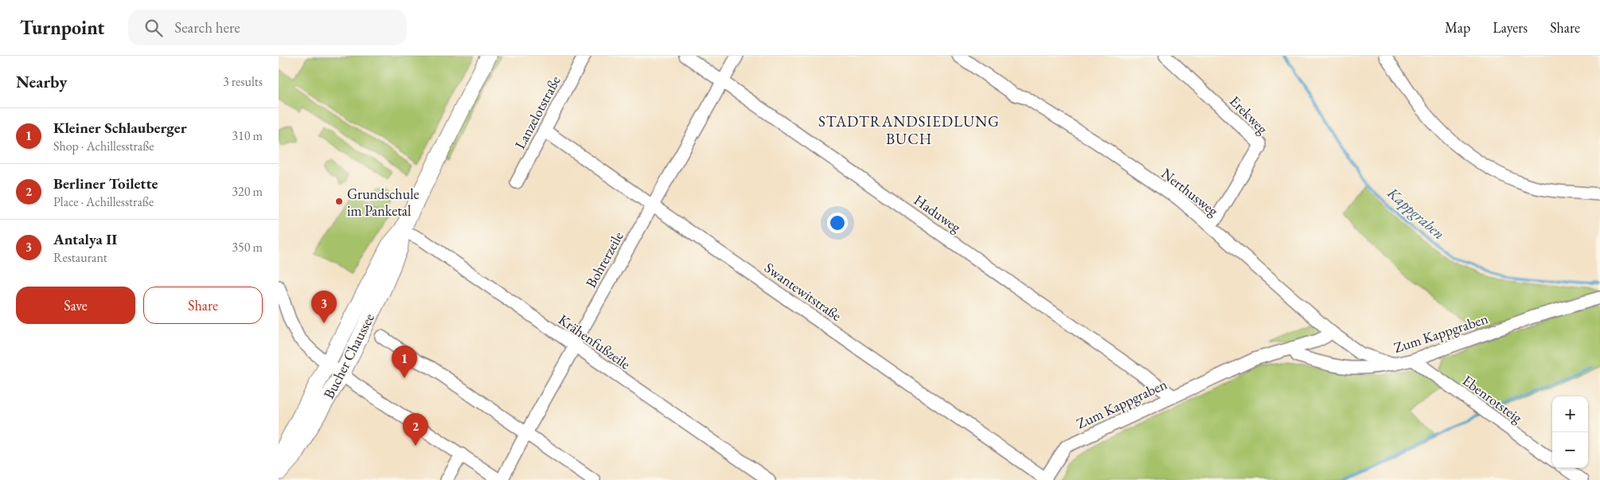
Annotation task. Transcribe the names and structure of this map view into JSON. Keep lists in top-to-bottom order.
{
  "streets": {
    "main road": ["Bucher Chaussee"],
    "street": [
      "Lanzelotstraße",
      "Erekweg",
      "Nerthusweg",
      "Haduweg",
      "Bohrerzeile",
      "Swantewitstraße",
      "Zum Kappgraben",
      "Krähenfußzeile",
      "Ebenrotsteig"
    ]
  },
  "crossings": [
    ["Lanzelotstraße", "Swantewitstraße"],
    ["Erekweg", "Nerthusweg"],
    ["Nerthusweg", "Zum Kappgraben"],
    ["Haduweg", "Bohrerzeile"],
    ["Haduweg", "Zum Kappgraben"],
    ["Bohrerzeile", "Swantewitstraße"],
    ["Bohrerzeile", "Krähenfußzeile"],
    ["Swantewitstraße", "Zum Kappgraben"],
    ["Zum Kappgraben", "Ebenrotsteig"],
    ["Krähenfußzeile", "Bucher Chaussee"]
  ],
  "districts": ["STADTRANDSIEDLUNG BUCH"],
  "water": ["Kappgraben"],
  "places": ["Grundschule im Panketal"],
  "page": {
    "header": "Turnpoint",
    "search": "Search here",
    "nav": ["Map", "Layers", "Share"],
    "heading": ["Nearby", "3 results"],
    "list": [
      {
        "mark": "1",
        "name": "Kleiner Schlauberger",
        "note": "Shop · Achillesstraße",
        "value": "310 m"
      },
      {
        "mark": "2",
        "name": "Berliner Toilette",
        "note": "Place · Achillesstraße",
        "value": "320 m"
      },
      {
        "mark": "3",
        "name": "Antalya II",
        "note": "Restaurant",
        "value": "350 m"
      }
    ],
    "buttons": ["Save", "Share"],
    "pins": ["3", "1", "2"],
    "map_buttons": ["+", "−"]
  }
}
